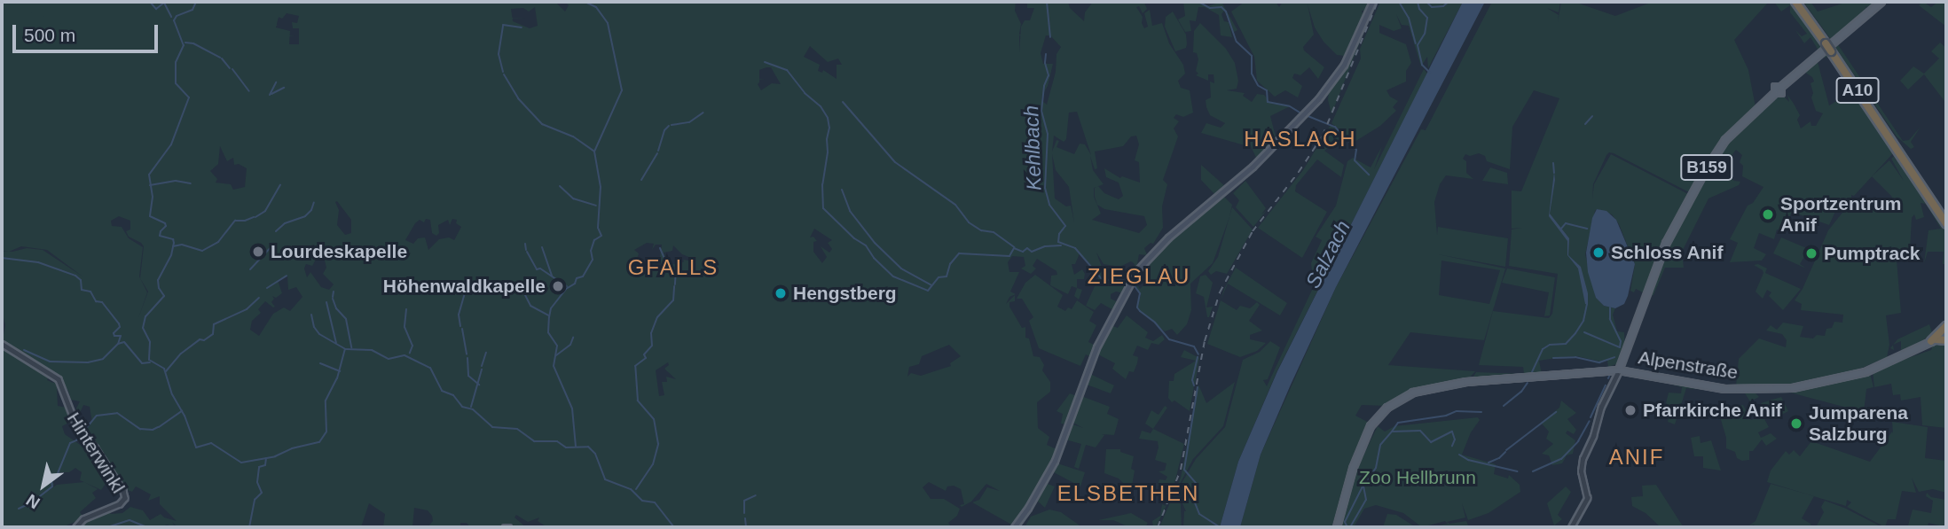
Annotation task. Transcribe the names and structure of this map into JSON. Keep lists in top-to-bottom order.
{
  "streets": {
    "highway": ["A10"],
    "main road": ["B159", "Alpenstraße"],
    "street": ["Hinterwinkl"]
  },
  "crossings": [
    ["B159", "Alpenstraße"]
  ],
  "districts": [
    "HASLACH",
    "GFALLS",
    "ZIEGLAU",
    "ANIF",
    "ELSBETHEN"
  ],
  "water": ["Kehlbach", "Salzach"],
  "parks": ["Zoo Hellbrunn"],
  "places": [
    "Sportzentrum Anif",
    "Lourdeskapelle",
    "Schloss Anif",
    "Pumptrack",
    "Höhenwaldkapelle",
    "Hengstberg",
    "Pfarrkirche Anif",
    "Jumparena Salzburg"
  ],
  "scale_bar": "500 m",
  "north": "bottom left"
}
